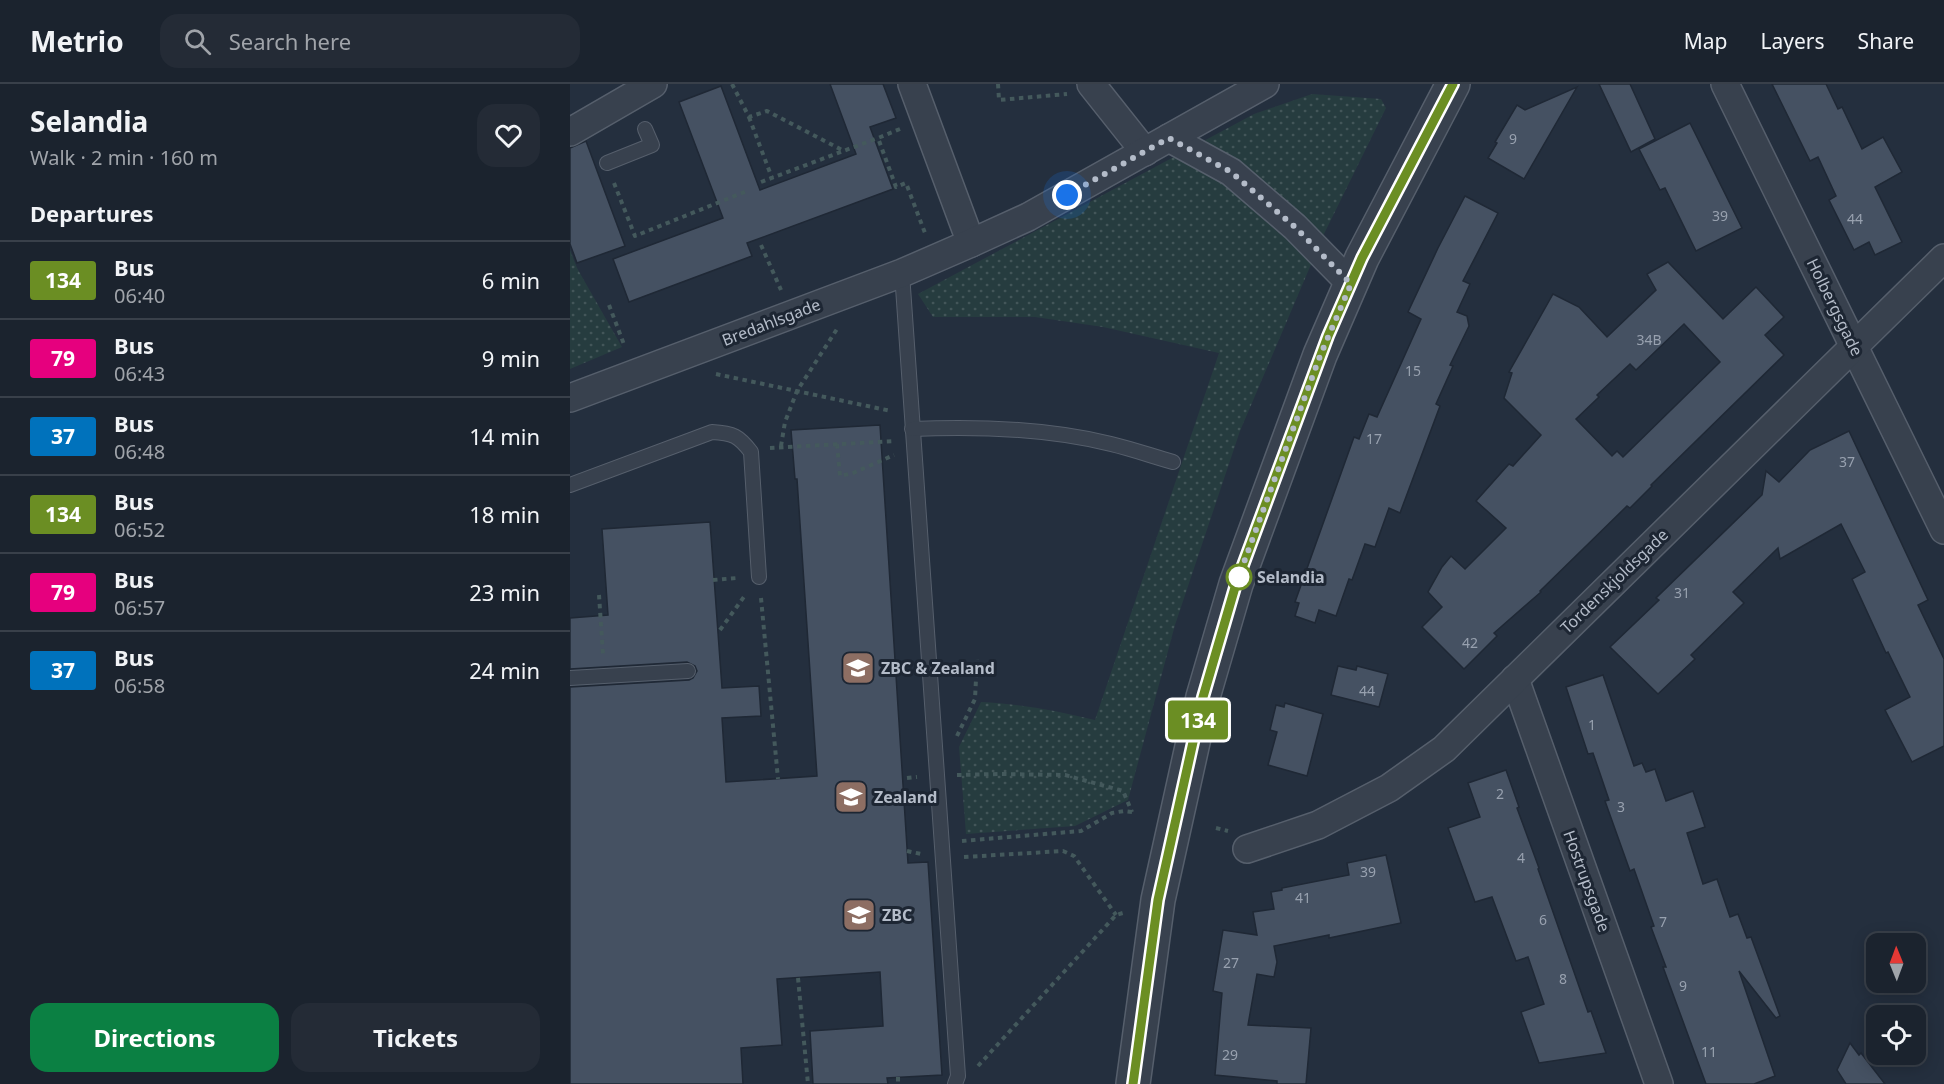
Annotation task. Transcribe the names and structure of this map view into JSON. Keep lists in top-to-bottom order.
{
  "streets": {
    "street": [
      "Holbergsgade",
      "Bredahlsgade",
      "Tordenskjoldsgade",
      "Hostrupsgade"
    ]
  },
  "crossings": [
    ["Holbergsgade", "Tordenskjoldsgade"],
    ["Tordenskjoldsgade", "Hostrupsgade"]
  ],
  "places": {
    "other": ["Selandia"],
    "school or university": ["ZBC & Zealand", "Zealand", "ZBC"]
  },
  "lines": ["bus line 134"],
  "house_numbers": [
    "9",
    "39",
    "44",
    "34B",
    "15",
    "17",
    "37",
    "31",
    "42",
    "44",
    "1",
    "2",
    "3",
    "4",
    "39",
    "41",
    "6",
    "7",
    "27",
    "8",
    "9",
    "11",
    "29"
  ],
  "north": "top",
  "page": {
    "header": "Metrio",
    "search": "Search here",
    "nav": ["Map", "Layers", "Share"],
    "heading": [
      ["Selandia", "Walk · 2 min · 160 m"],
      "Departures"
    ],
    "on_map": "134",
    "list": [
      {
        "mark": "134",
        "name": "Bus",
        "note": "06:40",
        "value": "6 min"
      },
      {
        "mark": "79",
        "name": "Bus",
        "note": "06:43",
        "value": "9 min"
      },
      {
        "mark": "37",
        "name": "Bus",
        "note": "06:48",
        "value": "14 min"
      },
      {
        "mark": "134",
        "name": "Bus",
        "note": "06:52",
        "value": "18 min"
      },
      {
        "mark": "79",
        "name": "Bus",
        "note": "06:57",
        "value": "23 min"
      },
      {
        "mark": "37",
        "name": "Bus",
        "note": "06:58",
        "value": "24 min"
      }
    ],
    "buttons": ["Directions", "Tickets"]
  }
}
